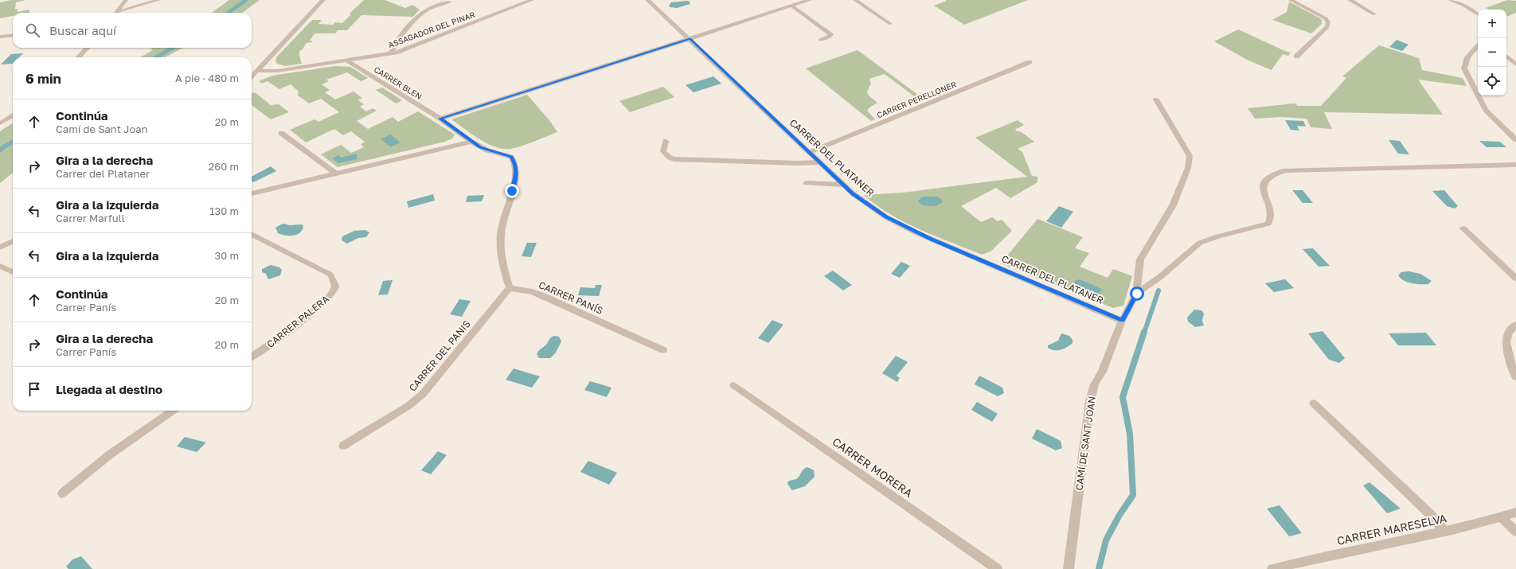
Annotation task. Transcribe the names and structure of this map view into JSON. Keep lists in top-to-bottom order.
{
  "streets": {
    "street": [
      "ASSAGADOR DEL PINAR",
      "CARRER BLEN",
      "CARRER PERELLONER",
      "CARRER DEL PLATANER",
      "CARRER PANÍS",
      "CARRER PALERA",
      "CARRER DEL PANIS",
      "CAMÍ DE SANT JOAN",
      "CARRER MORERA",
      "CARRER MARESELVA"
    ]
  },
  "crossings": [
    ["ASSAGADOR DEL PINAR", "CARRER BLEN"],
    ["CARRER PERELLONER", "CARRER DEL PLATANER"],
    ["CARRER DEL PLATANER", "CAMÍ DE SANT JOAN"],
    ["CARRER PANÍS", "CARRER DEL PANIS"]
  ],
  "page": {
    "map_buttons": ["+", "−"],
    "search": "Buscar aquí",
    "heading": ["6 min", "A pie · 480 m"],
    "list": [
      ["Continúa", "Camí de Sant Joan", "20 m"],
      ["Gira a la derecha", "Carrer del Plataner", "260 m"],
      ["Gira a la izquierda", "Carrer Marfull", "130 m"],
      ["Gira a la izquierda", "30 m"],
      ["Continúa", "Carrer Panís", "20 m"],
      ["Gira a la derecha", "Carrer Panís", "20 m"],
      "Llegada al destino"
    ]
  }
}
